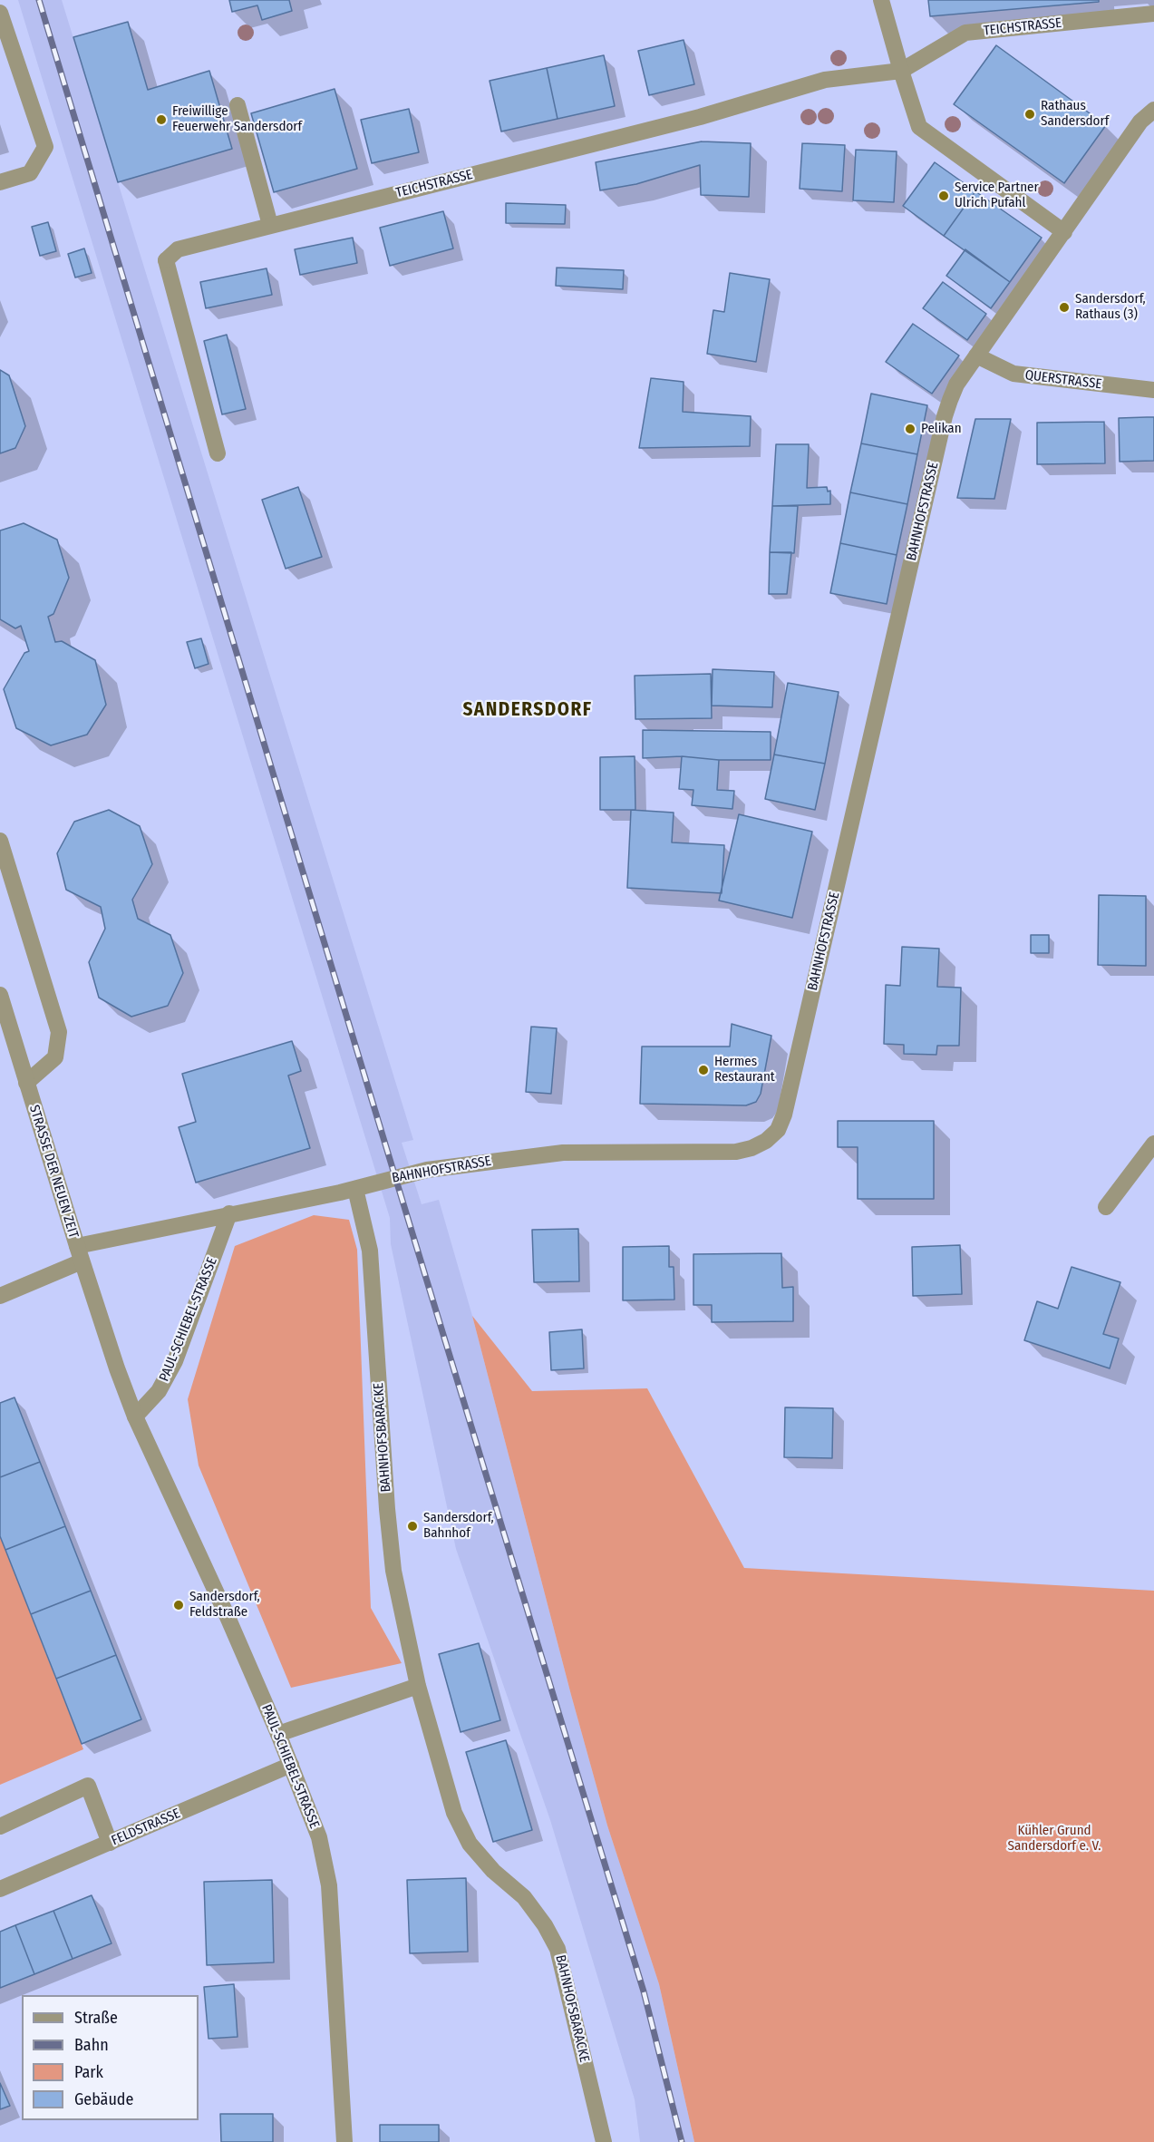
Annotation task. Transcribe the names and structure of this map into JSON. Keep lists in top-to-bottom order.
{
  "streets": {
    "street": [
      "TEICHSTRASSE",
      "QUERSTRASSE",
      "BAHNHOFSTRASSE",
      "STRASSE DER NEUEN ZEIT",
      "PAUL-SCHIEBEL-STRASSE",
      "BAHNHOFSBARACKE",
      "FELDSTRASSE"
    ]
  },
  "crossings": [
    ["QUERSTRASSE", "BAHNHOFSTRASSE"],
    ["BAHNHOFSTRASSE", "STRASSE DER NEUEN ZEIT"],
    ["BAHNHOFSTRASSE", "PAUL-SCHIEBEL-STRASSE"],
    ["BAHNHOFSTRASSE", "BAHNHOFSBARACKE"],
    ["STRASSE DER NEUEN ZEIT", "PAUL-SCHIEBEL-STRASSE"],
    ["PAUL-SCHIEBEL-STRASSE", "FELDSTRASSE"]
  ],
  "districts": ["SANDERSDORF"],
  "parks": ["Kühler Grund Sandersdorf e. V."],
  "places": [
    "Rathaus Sandersdorf",
    "Freiwillige Feuerwehr Sandersdorf",
    "Service Partner Ulrich Pufahl",
    "Sandersdorf, Rathaus (3)",
    "Pelikan",
    "Hermes Restaurant",
    "Sandersdorf, Bahnhof",
    "Sandersdorf, Feldstraße"
  ],
  "legend": [
    "Straße",
    "Bahn",
    "Park",
    "Gebäude"
  ]
}
